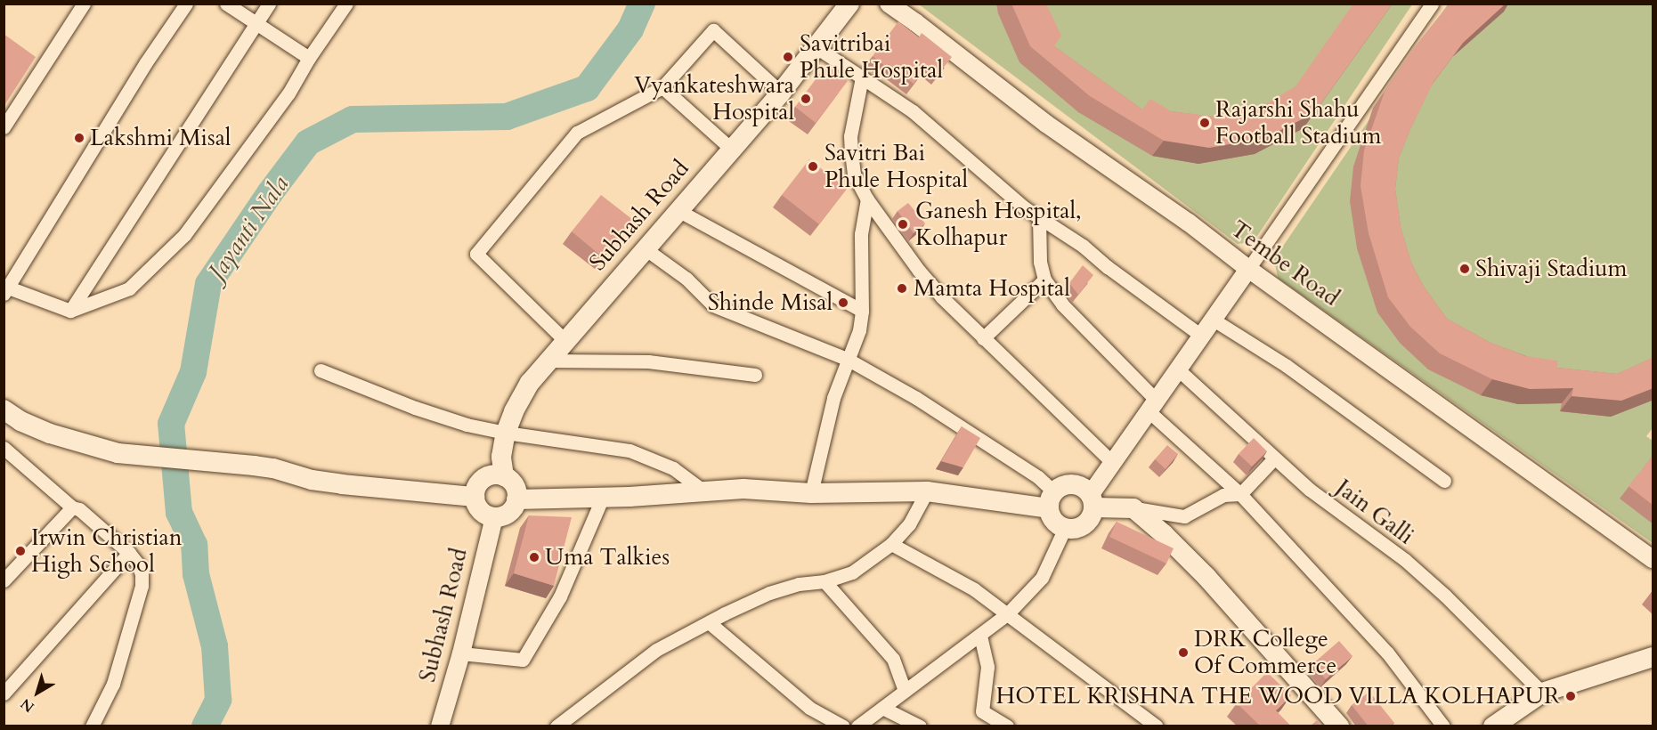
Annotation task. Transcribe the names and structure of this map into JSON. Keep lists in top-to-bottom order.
{
  "streets": {
    "main road": ["Subhash Road"],
    "street": ["Tembe Road", "Jain Galli"]
  },
  "water": ["Jayanti Nala"],
  "places": [
    "Savitribai Phule Hospital",
    "Vyankateshwara Hospital",
    "Rajarshi Shahu Football Stadium",
    "Lakshmi Misal",
    "Savitri Bai Phule Hospital",
    "Ganesh Hospital, Kolhapur",
    "Shivaji Stadium",
    "Mamta Hospital",
    "Shinde Misal",
    "Irwin Christian High School",
    "Uma Talkies",
    "DRK College Of Commerce",
    "HOTEL KRISHNA THE WOOD VILLA KOLHAPUR"
  ],
  "north": "bottom left"
}
